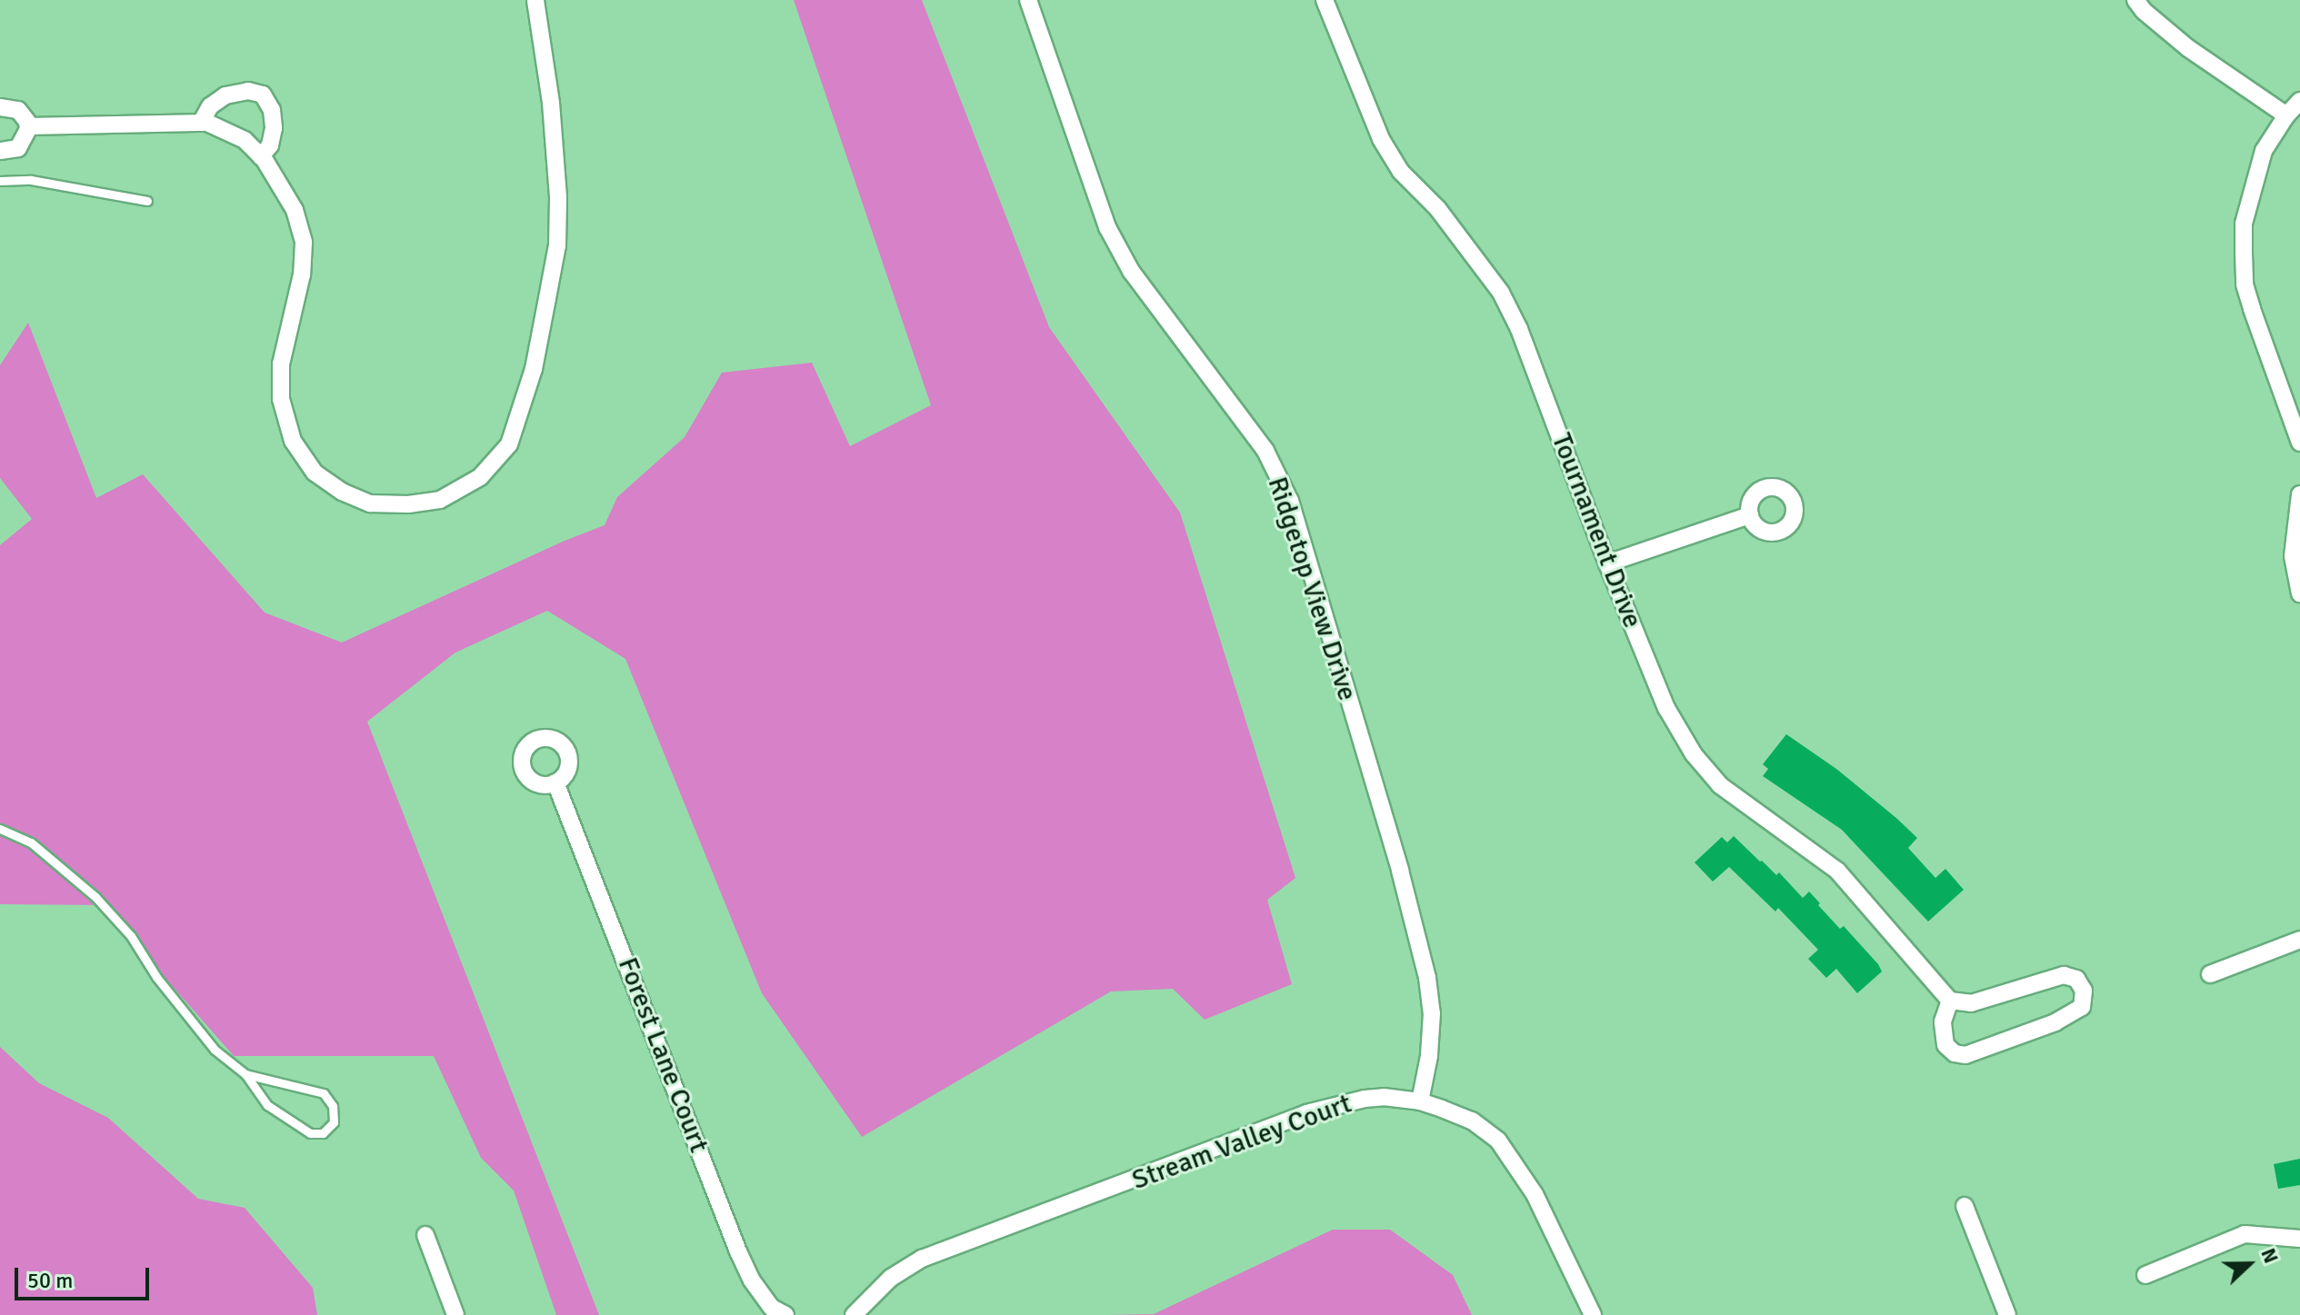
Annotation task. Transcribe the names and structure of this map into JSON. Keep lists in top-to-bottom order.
{
  "streets": {
    "street": [
      "Tournament Drive",
      "Ridgetop View Drive",
      "Forest Lane Court",
      "Stream Valley Court"
    ]
  },
  "crossings": [
    ["Ridgetop View Drive", "Stream Valley Court"]
  ],
  "scale_bar": "50 m",
  "north": "right"
}
